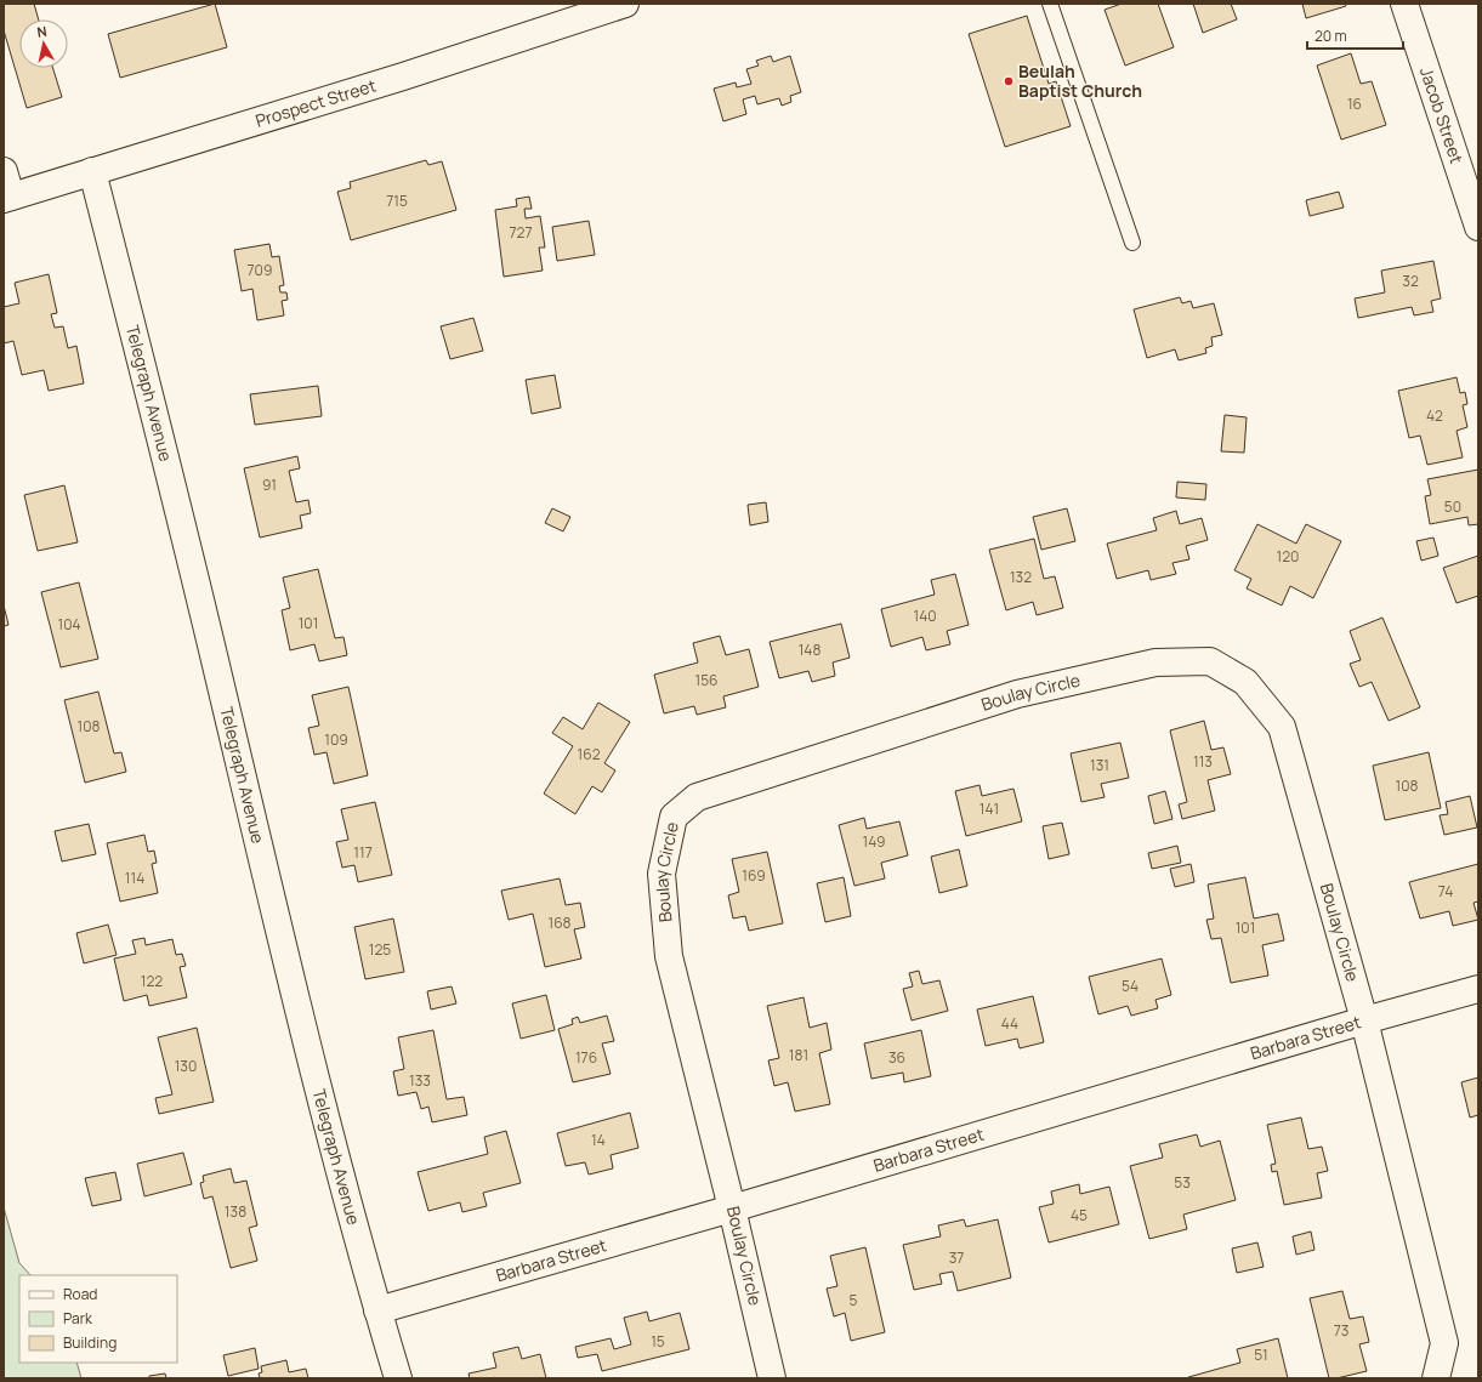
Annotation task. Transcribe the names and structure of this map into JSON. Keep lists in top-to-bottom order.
{
  "streets": {
    "street": [
      "Prospect Street",
      "Jacob Street",
      "Telegraph Avenue",
      "Boulay Circle",
      "Barbara Street"
    ]
  },
  "crossings": [
    ["Prospect Street", "Telegraph Avenue"],
    ["Telegraph Avenue", "Barbara Street"],
    ["Boulay Circle", "Barbara Street"]
  ],
  "places": ["Beulah Baptist Church"],
  "house_numbers": [
    "16",
    "715",
    "727",
    "709",
    "32",
    "42",
    "91",
    "50",
    "120",
    "132",
    "140",
    "101",
    "104",
    "148",
    "156",
    "108",
    "109",
    "162",
    "113",
    "131",
    "108",
    "141",
    "149",
    "117",
    "169",
    "114",
    "74",
    "168",
    "101",
    "125",
    "122",
    "54",
    "44",
    "181",
    "176",
    "36",
    "130",
    "133",
    "14",
    "53",
    "138",
    "45",
    "37",
    "5",
    "73",
    "15",
    "51"
  ],
  "legend": ["Road", "Park", "Building"],
  "scale_bar": "20 m",
  "north": "top"
}
